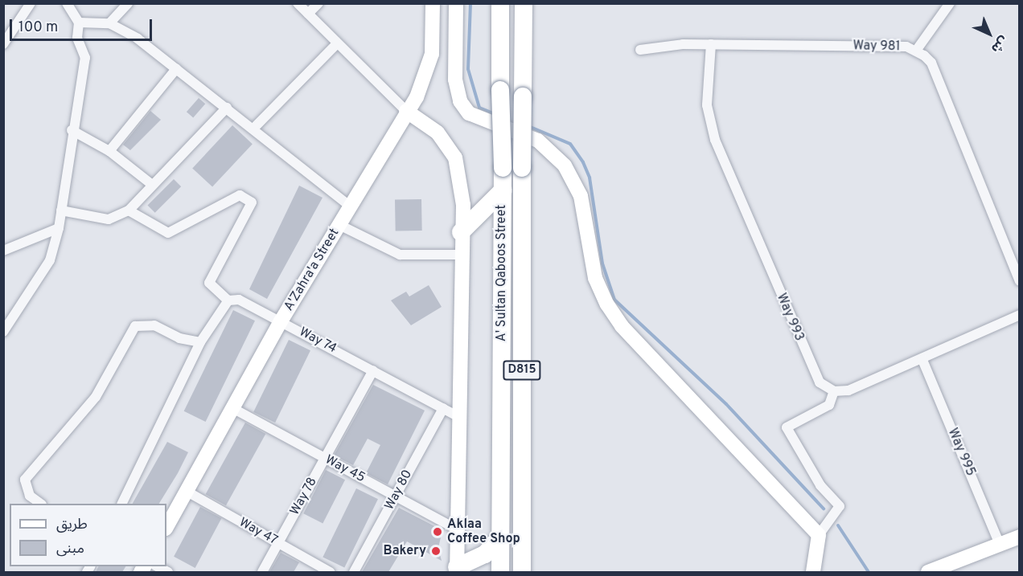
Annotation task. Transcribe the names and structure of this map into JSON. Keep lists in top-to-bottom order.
{
  "streets": {
    "highway": ["A' Sultan Qaboos Street", "D815"],
    "street": [
      "Way 981",
      "A'Zahra'a Street",
      "Way 993",
      "Way 74",
      "Way 995",
      "Way 45",
      "Way 80",
      "Way 78",
      "Way 47"
    ]
  },
  "crossings": [
    ["Way 981", "Way 993"],
    ["A'Zahra'a Street", "Way 74"],
    ["A'Zahra'a Street", "Way 45"],
    ["A'Zahra'a Street", "Way 47"],
    ["Way 74", "Way 80"],
    ["Way 74", "Way 78"],
    ["Way 45", "Way 80"],
    ["Way 45", "Way 78"],
    ["Way 78", "Way 47"]
  ],
  "places": ["Aklaa Coffee Shop", "Bakery"],
  "legend": ["طريق", "مبنى"],
  "scale_bar": "100 m",
  "north": "bottom right"
}
